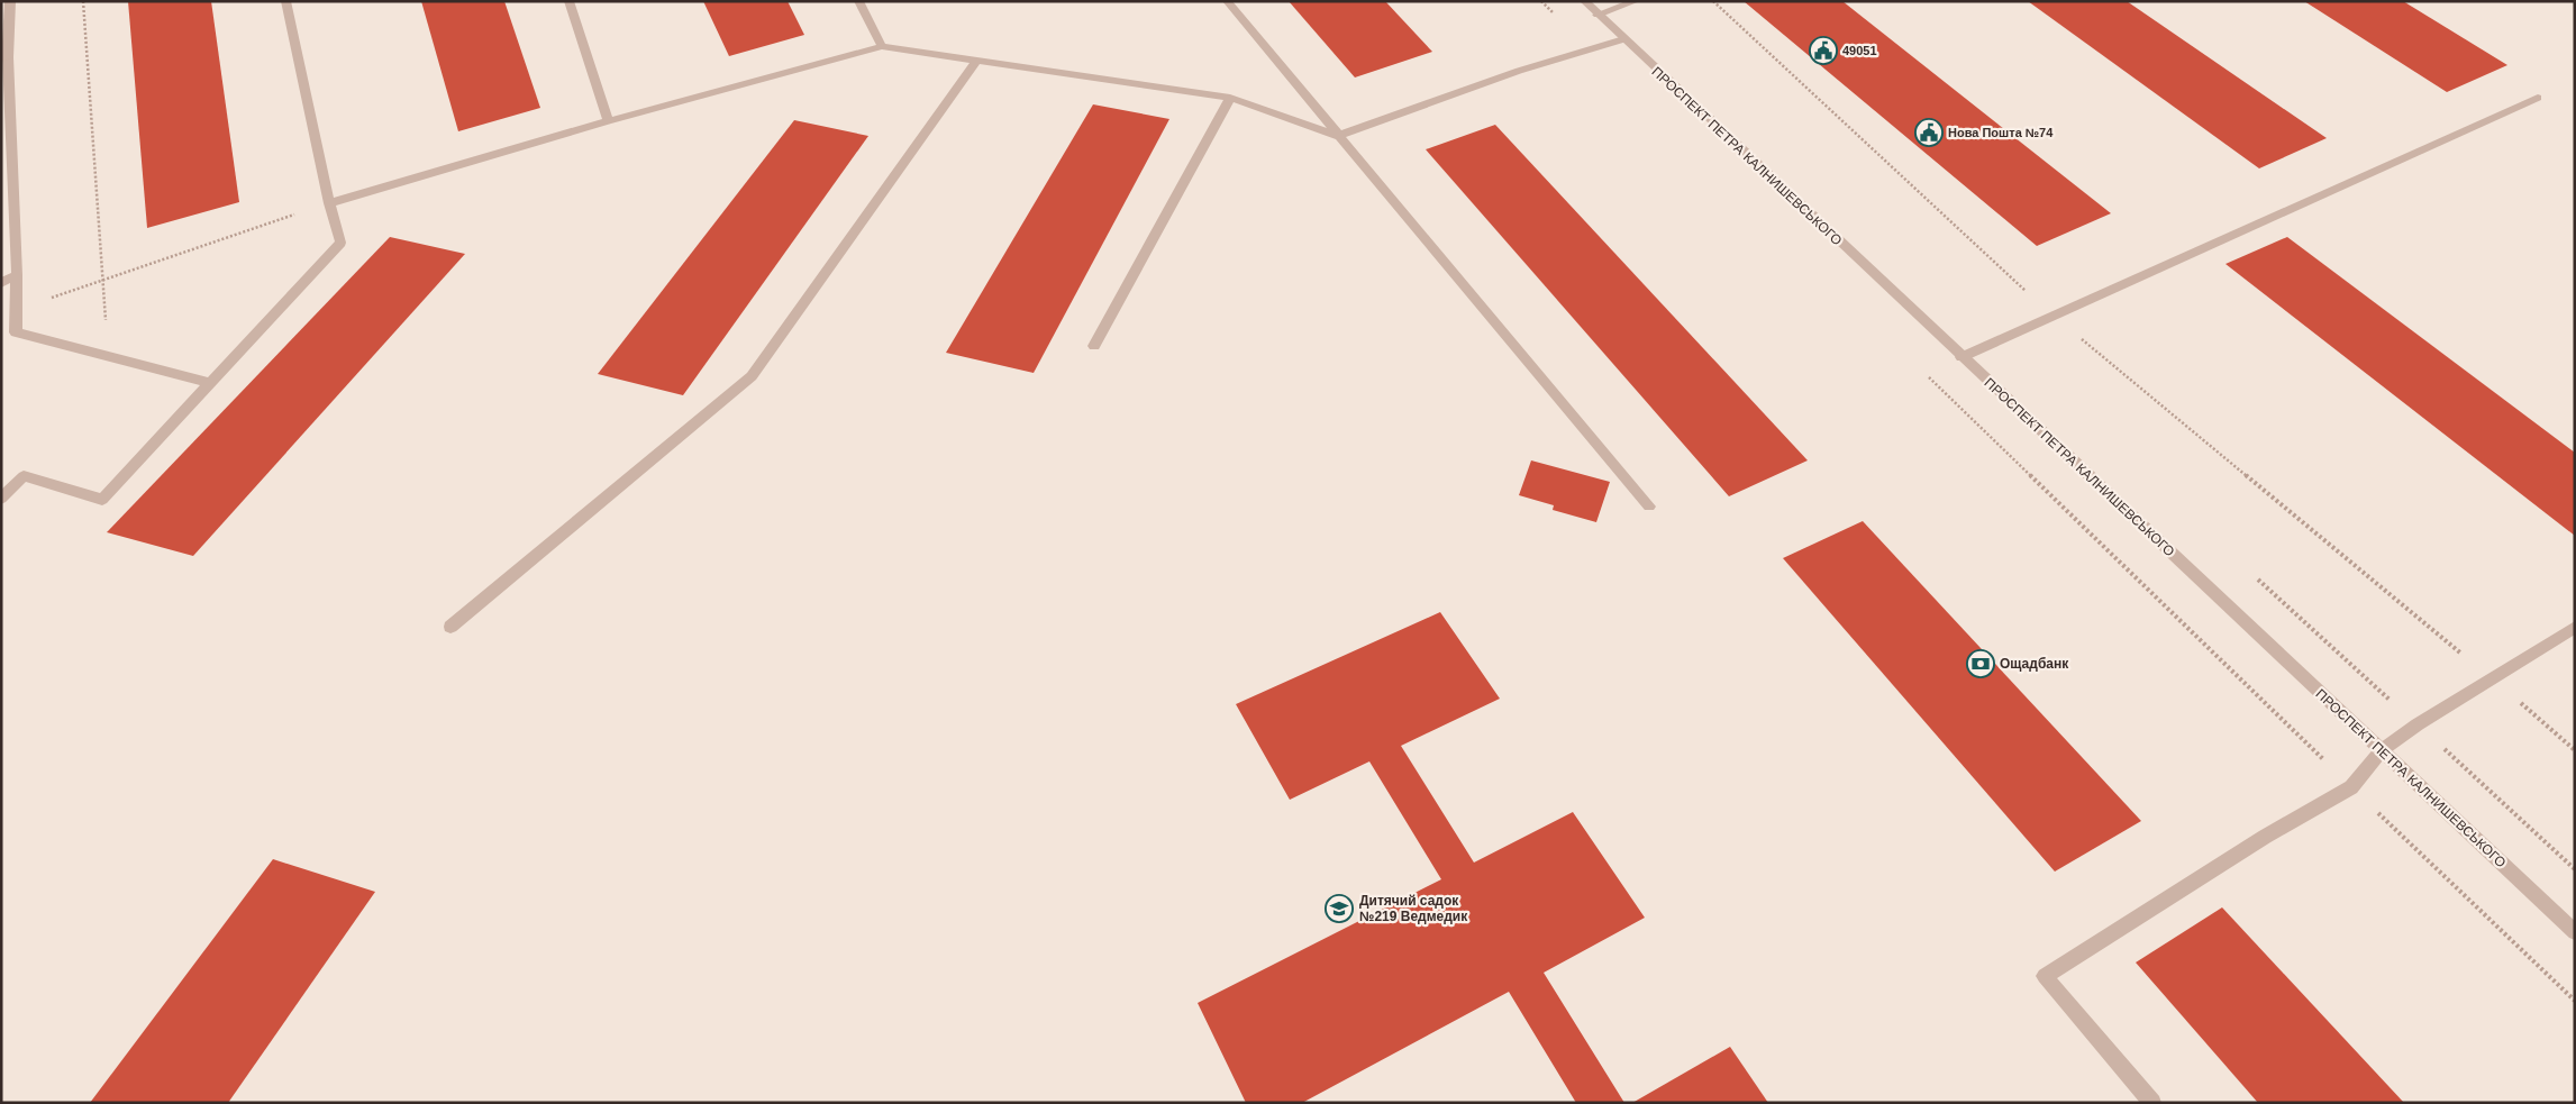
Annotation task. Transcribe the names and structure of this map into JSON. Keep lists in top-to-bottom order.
{
  "streets": {
    "street": ["ПРОСПЕКТ ПЕТРА КАЛНИШЕВСЬКОГО"]
  },
  "places": {
    "public building": ["49051", "Нова Пошта №74"],
    "bank": ["Ощадбанк"],
    "school or university": ["Дитячий садок №219 Ведмедик"]
  }
}
